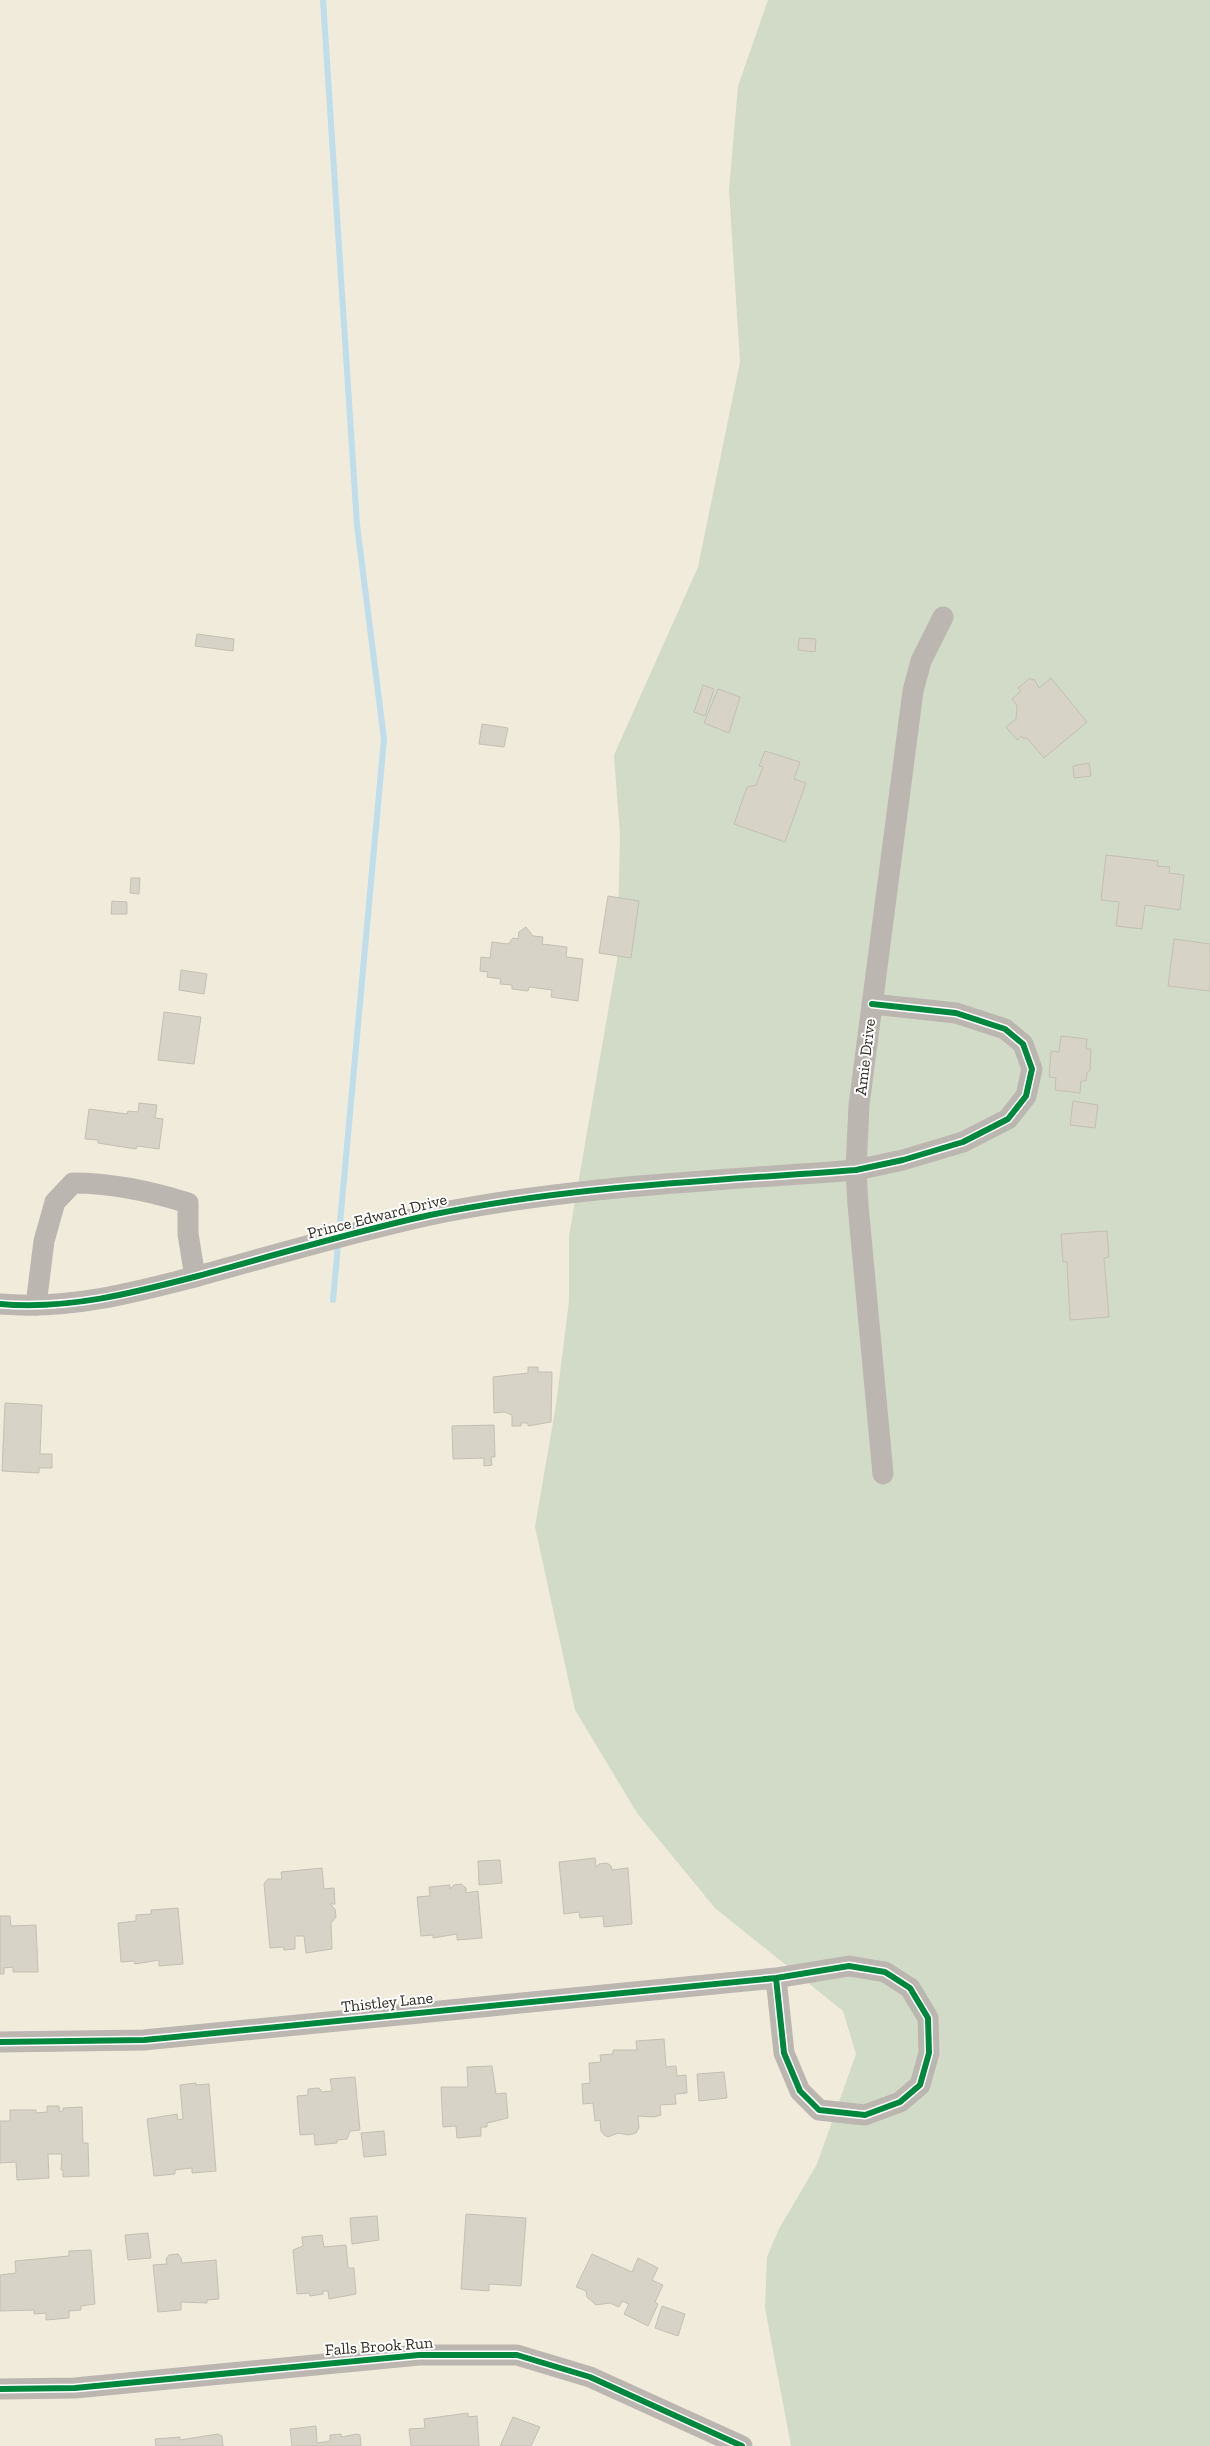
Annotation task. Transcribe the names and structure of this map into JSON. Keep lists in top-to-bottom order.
{
  "streets": {
    "street": [
      "Amie Drive",
      "Prince Edward Drive",
      "Thistley Lane",
      "Falls Brook Run"
    ]
  },
  "crossings": [
    ["Amie Drive", "Prince Edward Drive"]
  ]
}
